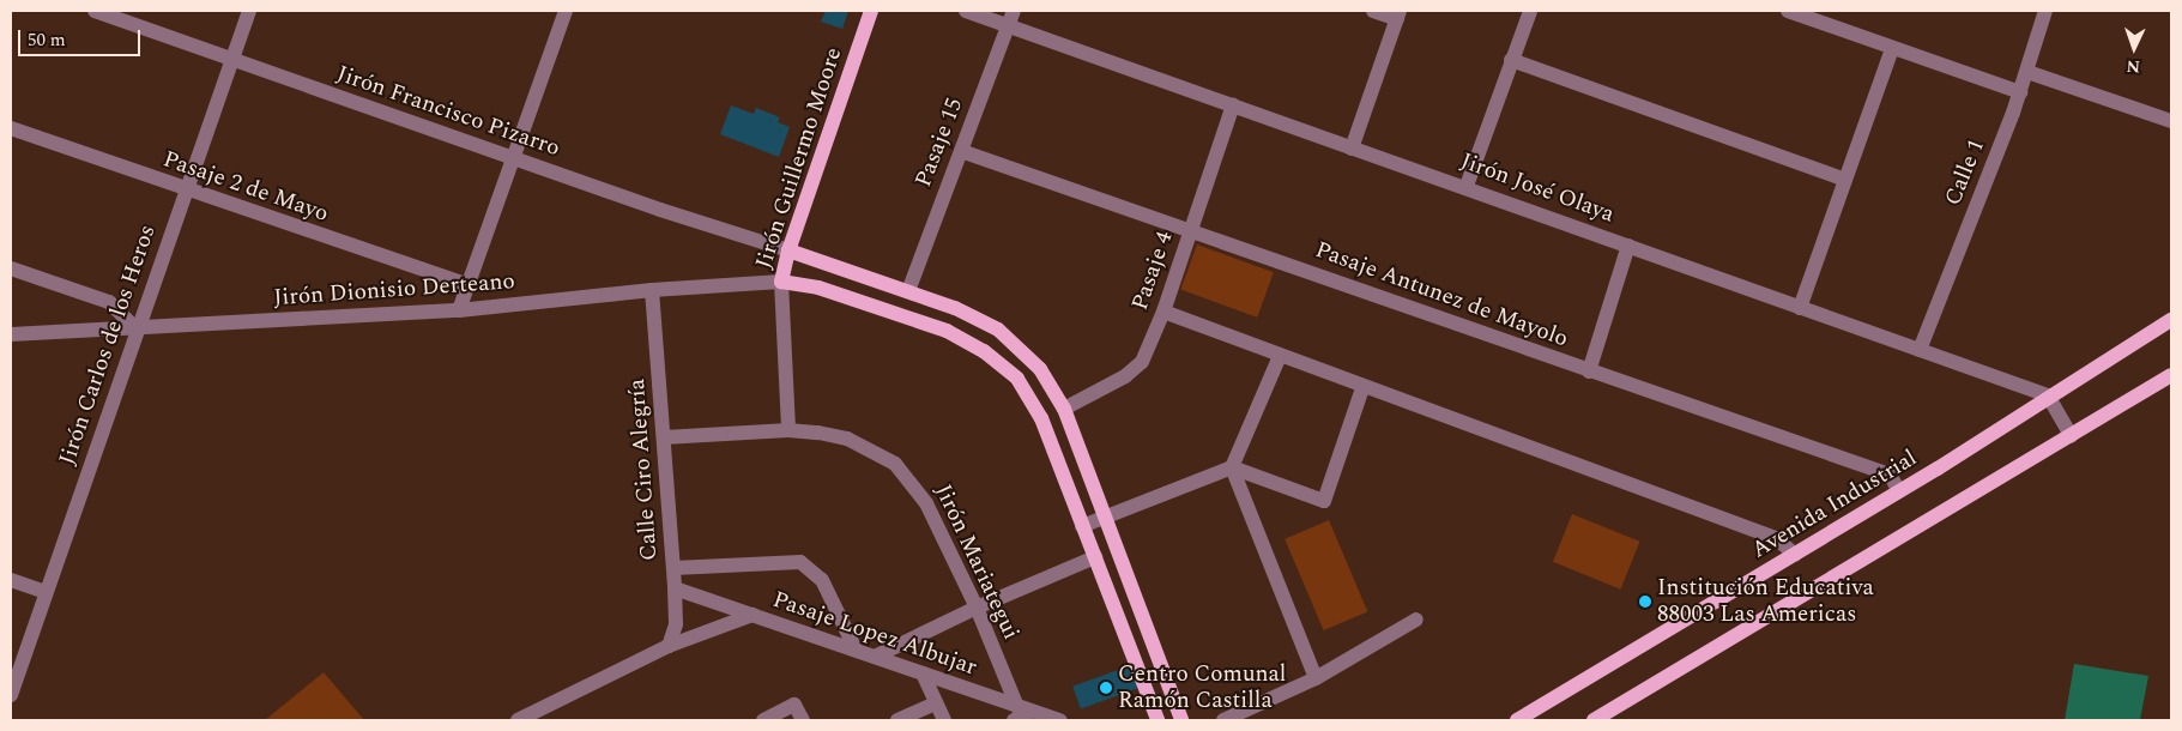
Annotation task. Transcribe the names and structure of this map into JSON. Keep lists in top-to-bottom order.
{
  "streets": {
    "main road": ["Jirón Guillermo Moore", "Avenida Industrial"],
    "street": [
      "Jirón Francisco Pizarro",
      "Pasaje 15",
      "Calle 1",
      "Pasaje 2 de Mayo",
      "Jirón José Olaya",
      "Pasaje 4",
      "Jirón Dionisio Derteano",
      "Pasaje Antunez de Mayolo",
      "Jirón Carlos de los Heros",
      "Calle Ciro Alegría",
      "Jirón Mariategui",
      "Pasaje Lopez Albujar"
    ]
  },
  "crossings": [
    ["Jirón Francisco Pizarro", "Jirón Guillermo Moore"],
    ["Jirón Francisco Pizarro", "Jirón Carlos de los Heros"],
    ["Pasaje 15", "Jirón José Olaya"],
    ["Pasaje 15", "Pasaje Antunez de Mayolo"],
    ["Jirón Guillermo Moore", "Jirón Dionisio Derteano"],
    ["Jirón Guillermo Moore", "Jirón Mariategui"],
    ["Calle 1", "Jirón José Olaya"],
    ["Pasaje 2 de Mayo", "Jirón Carlos de los Heros"],
    ["Jirón José Olaya", "Pasaje 4"],
    ["Jirón José Olaya", "Avenida Industrial"],
    ["Pasaje 4", "Pasaje Antunez de Mayolo"],
    ["Jirón Dionisio Derteano", "Jirón Carlos de los Heros"],
    ["Jirón Dionisio Derteano", "Calle Ciro Alegría"],
    ["Pasaje Antunez de Mayolo", "Avenida Industrial"],
    ["Calle Ciro Alegría", "Jirón Mariategui"],
    ["Calle Ciro Alegría", "Pasaje Lopez Albujar"],
    ["Jirón Mariategui", "Pasaje Lopez Albujar"]
  ],
  "places": ["Institución Educativa 88003 Las Americas", "Centro Comunal Ramón Castilla"],
  "scale_bar": "50 m",
  "north": "bottom"
}
